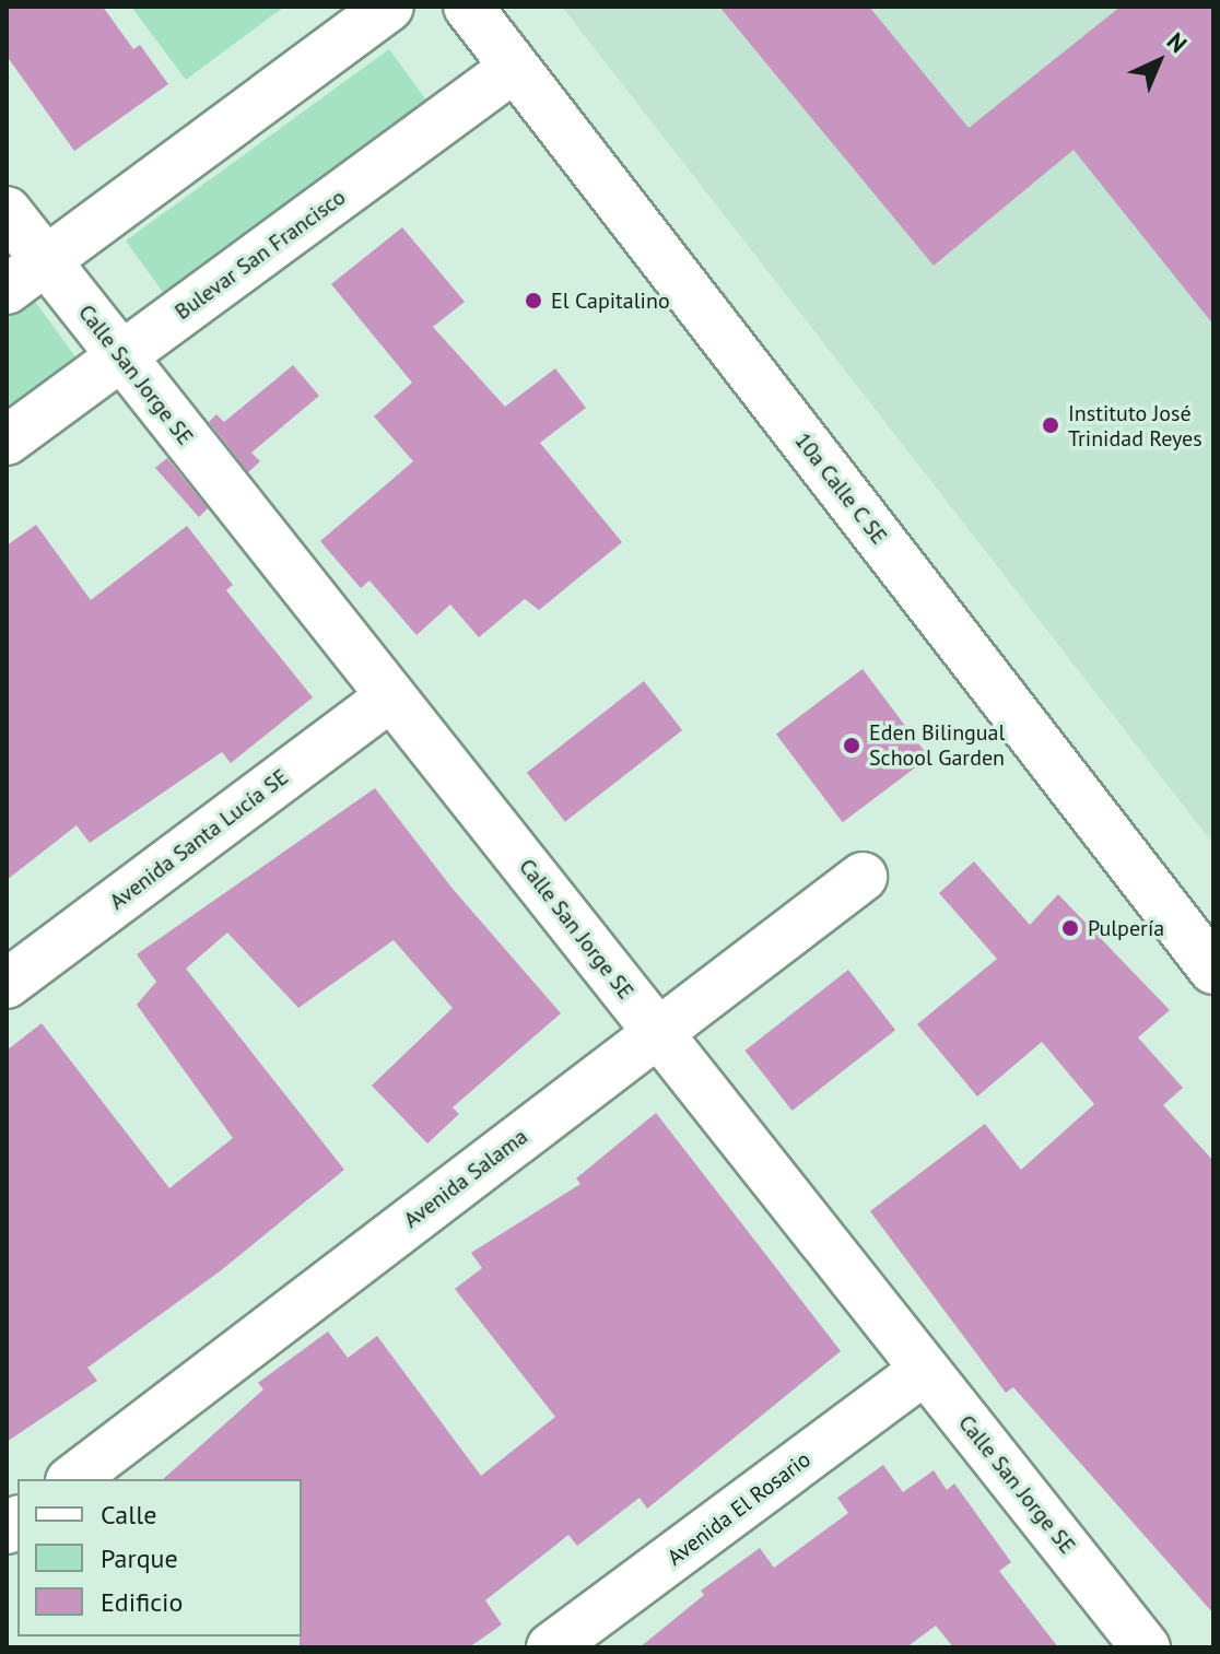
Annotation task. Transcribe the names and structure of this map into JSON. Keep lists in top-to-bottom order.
{
  "streets": {
    "street": [
      "Bulevar San Francisco",
      "Calle San Jorge SE",
      "10a Calle C SE",
      "Avenida Santa Lucía SE",
      "Avenida Salama",
      "Avenida El Rosario"
    ]
  },
  "crossings": [
    ["Bulevar San Francisco", "Calle San Jorge SE"],
    ["Bulevar San Francisco", "10a Calle C SE"],
    ["Calle San Jorge SE", "Avenida Santa Lucía SE"],
    ["Calle San Jorge SE", "Avenida Salama"],
    ["Calle San Jorge SE", "Avenida El Rosario"]
  ],
  "places": [
    "El Capitalino",
    "Instituto José Trinidad Reyes",
    "Eden Bilingual School Garden",
    "Pulpería"
  ],
  "legend": ["Calle", "Parque", "Edificio"],
  "north": "top right"
}
